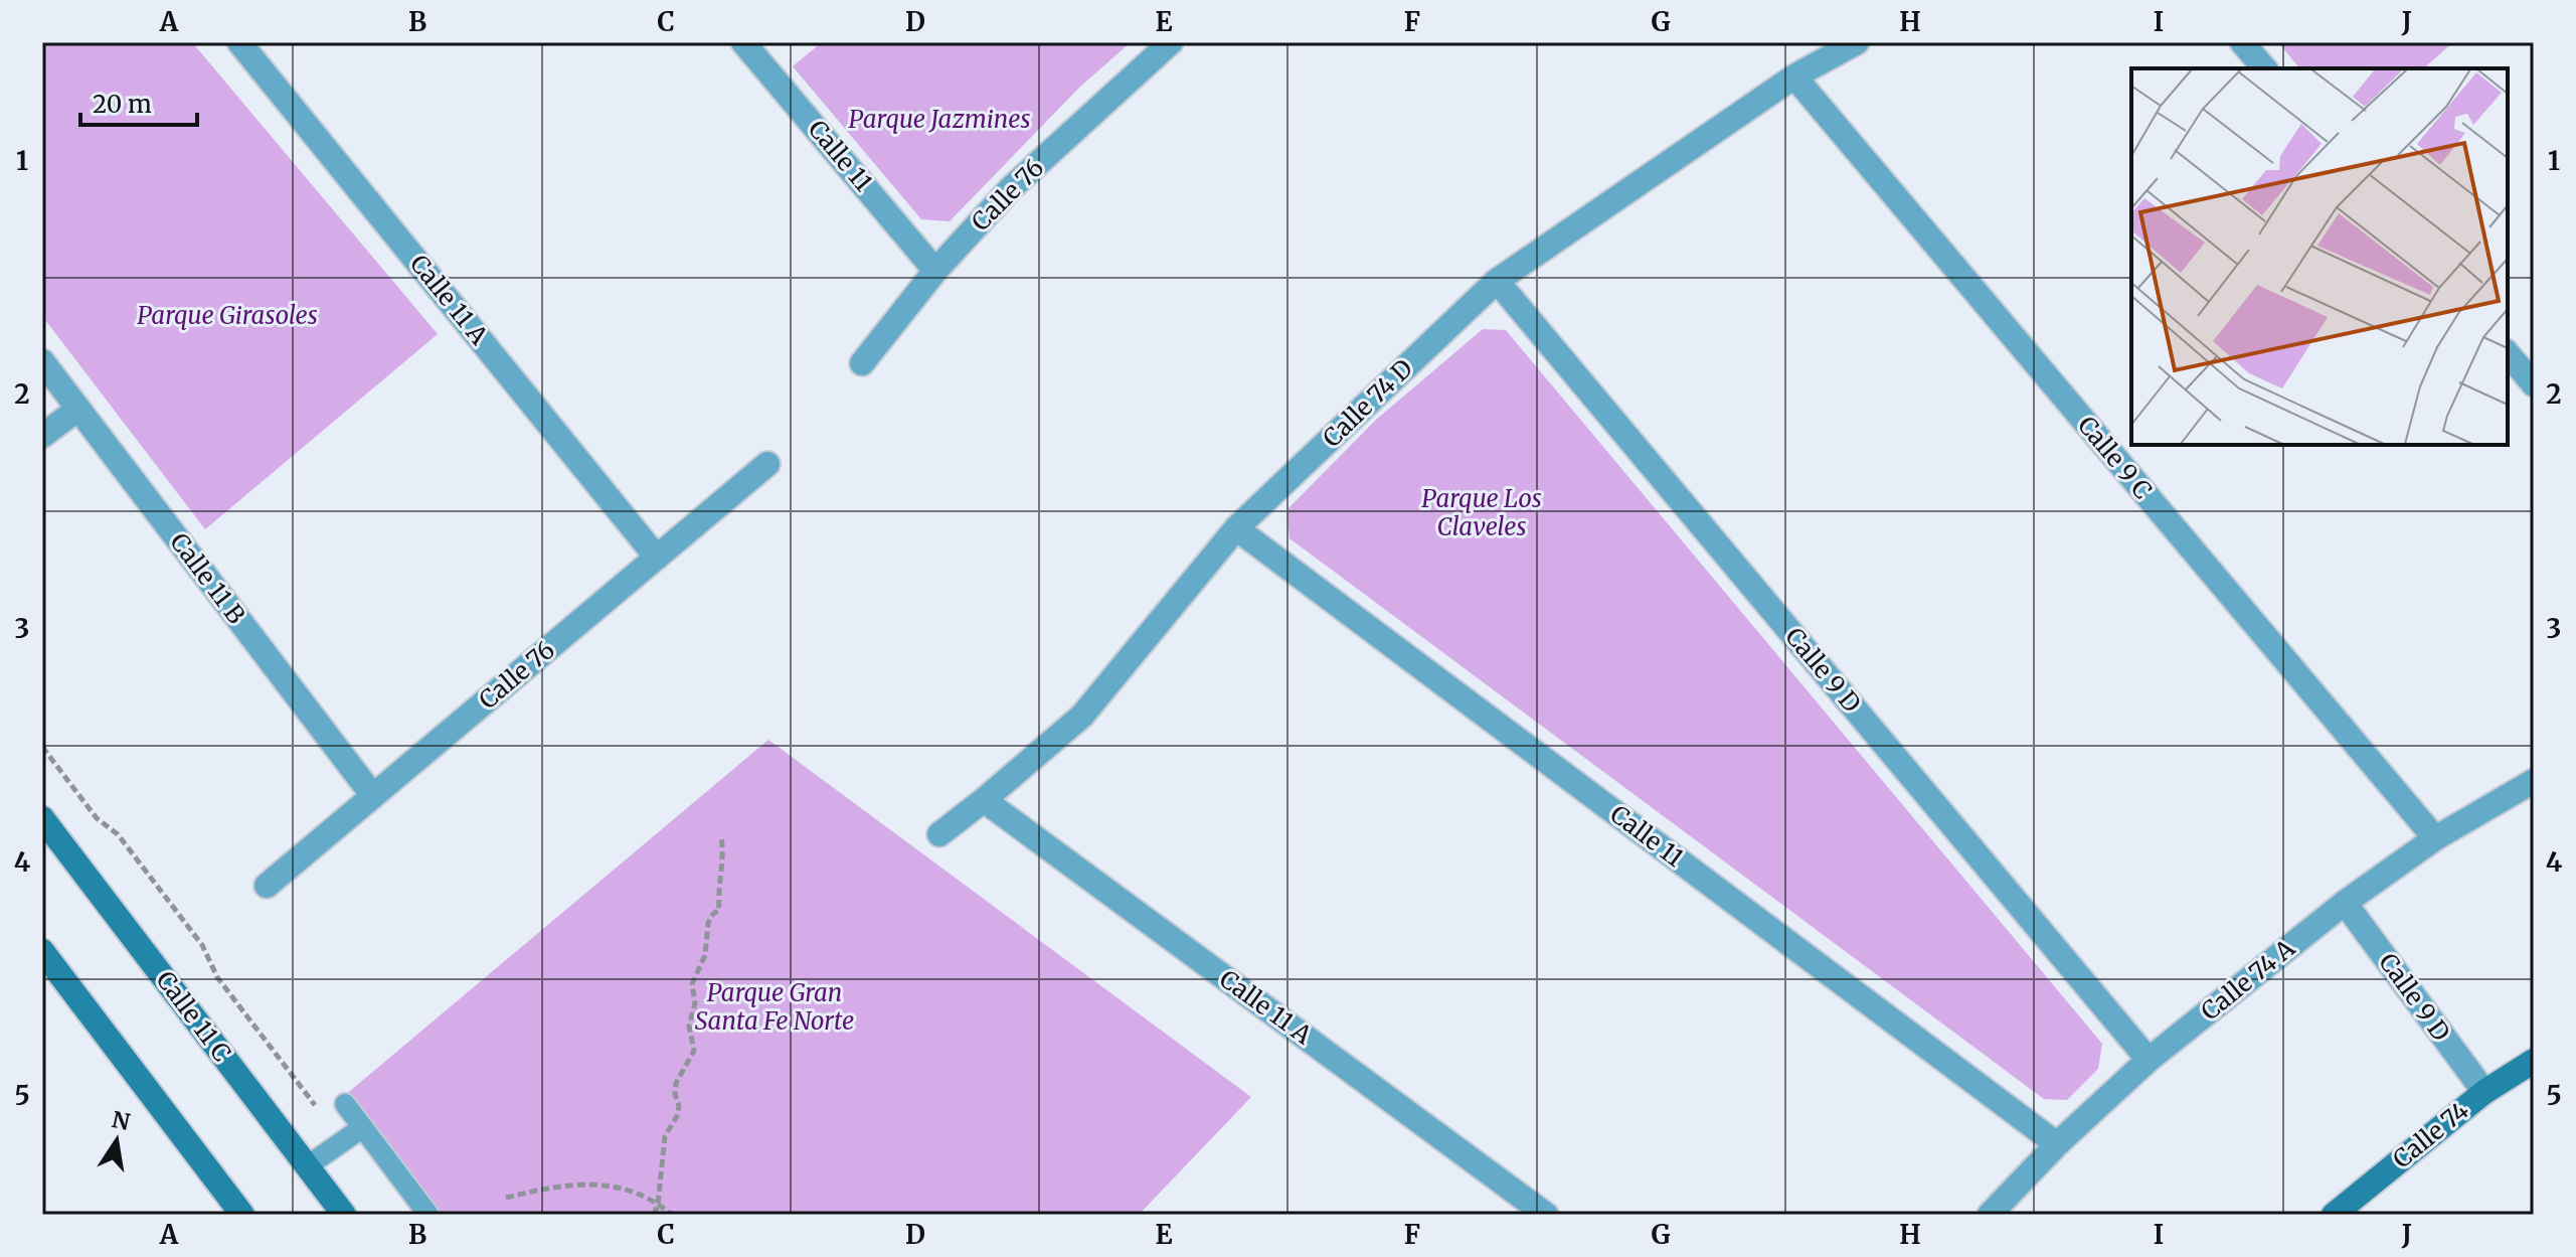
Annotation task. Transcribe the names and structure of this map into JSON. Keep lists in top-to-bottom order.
{
  "streets": {
    "main road": ["Calle 11 C", "Calle 74"],
    "street": [
      "Calle 11",
      "Calle 76",
      "Calle 11 A",
      "Calle 74 D",
      "Calle 9 C",
      "Calle 11 B",
      "Calle 9 D",
      "Calle 74 A"
    ]
  },
  "crossings": [
    ["Calle 11", "Calle 76"],
    ["Calle 11", "Calle 74 D"],
    ["Calle 11", "Calle 74 A"],
    ["Calle 76", "Calle 11 A"],
    ["Calle 76", "Calle 11 B"],
    ["Calle 11 A", "Calle 74 D"],
    ["Calle 74 D", "Calle 9 C"],
    ["Calle 74 D", "Calle 9 D"],
    ["Calle 9 C", "Calle 74 A"],
    ["Calle 9 D", "Calle 74 A"],
    ["Calle 9 D", "Calle 74"]
  ],
  "parks": [
    "Parque Jazmines",
    "Parque Girasoles",
    "Parque Los Claveles",
    "Parque Gran Santa Fe Norte"
  ],
  "scale_bar": "20 m",
  "north": "top",
  "grid": {
    "columns": [
      "A",
      "B",
      "C",
      "D",
      "E",
      "F",
      "G",
      "H",
      "I",
      "J"
    ],
    "rows": [
      "1",
      "2",
      "3",
      "4",
      "5"
    ]
  }
}
